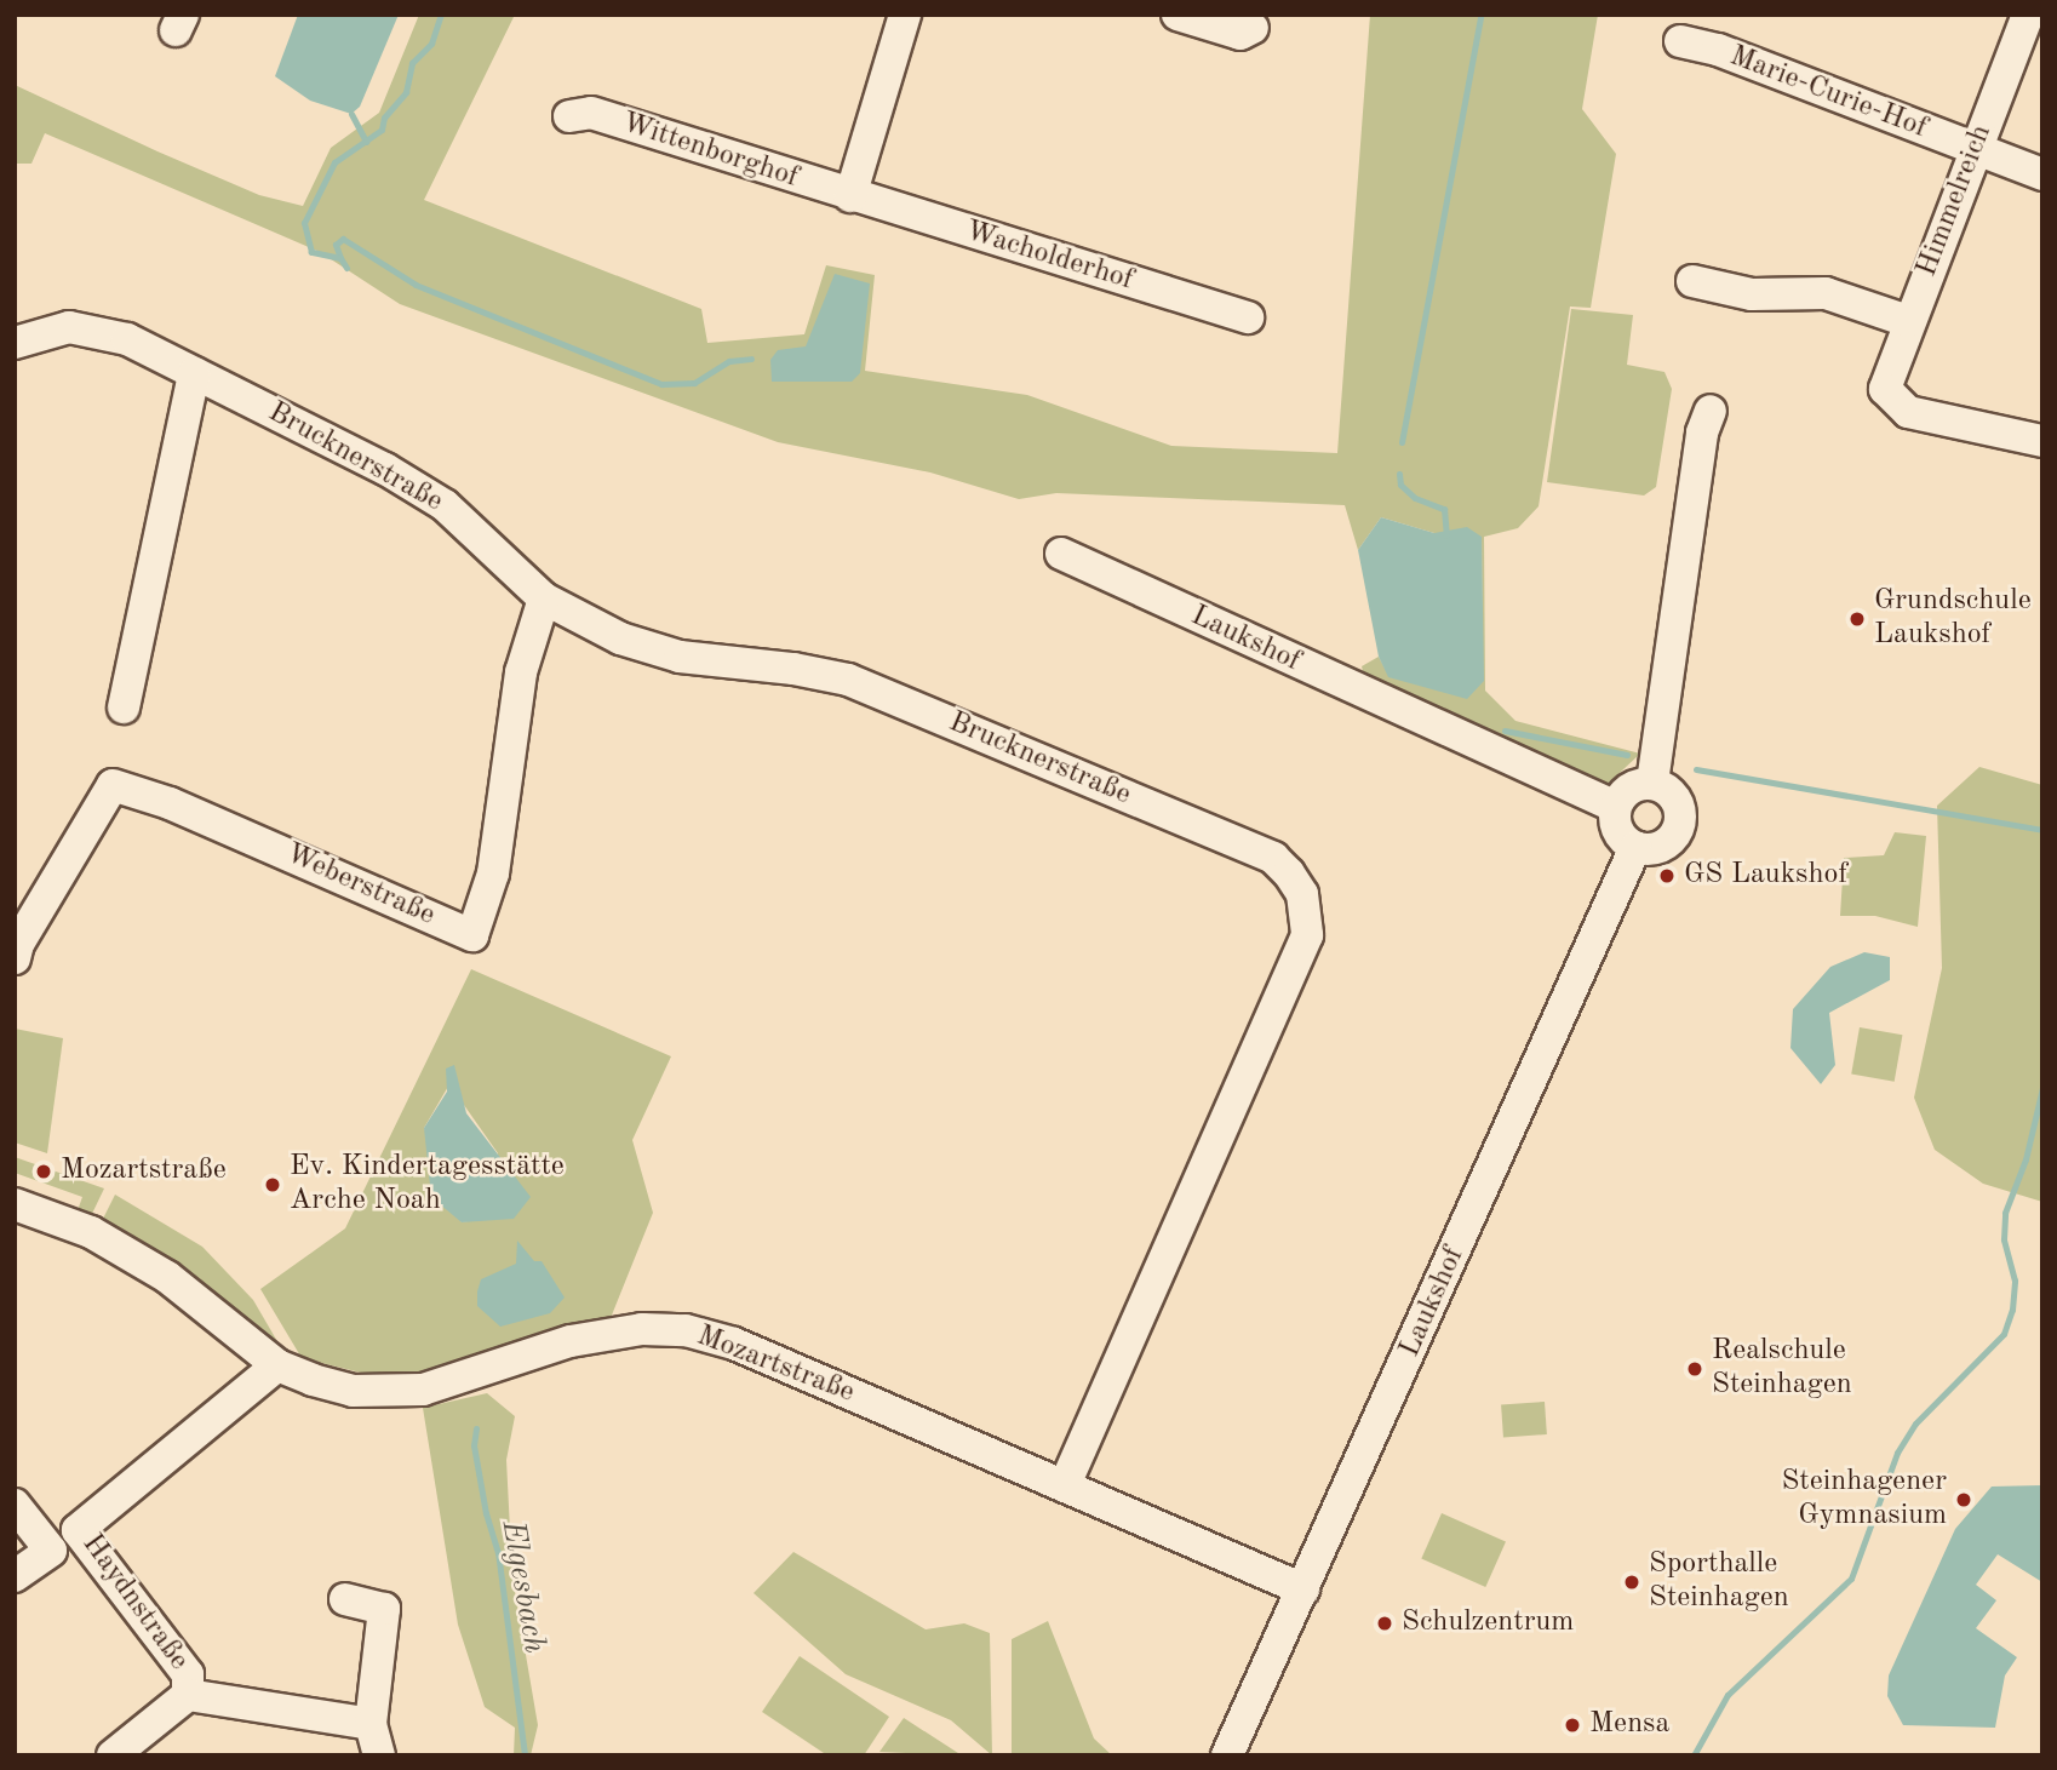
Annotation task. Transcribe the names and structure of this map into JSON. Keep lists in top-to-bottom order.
{
  "streets": {
    "street": [
      "Marie-Curie-Hof",
      "Wittenborghof",
      "Himmelreich",
      "Wacholderhof",
      "Brucknerstraße",
      "Laukshof",
      "Weberstraße",
      "Mozartstraße",
      "Haydnstraße"
    ]
  },
  "crossings": [
    ["Marie-Curie-Hof", "Himmelreich"],
    ["Wittenborghof", "Wacholderhof"],
    ["Brucknerstraße", "Weberstraße"],
    ["Brucknerstraße", "Mozartstraße"],
    ["Laukshof", "Mozartstraße"],
    ["Mozartstraße", "Haydnstraße"]
  ],
  "water": ["Elgesbach"],
  "places": [
    "Grundschule Laukshof",
    "GS Laukshof",
    "Mozartstraße",
    "Ev. Kindertagesstätte Arche Noah",
    "Realschule Steinhagen",
    "Steinhagener Gymnasium",
    "Sporthalle Steinhagen",
    "Schulzentrum",
    "Mensa"
  ]
}
